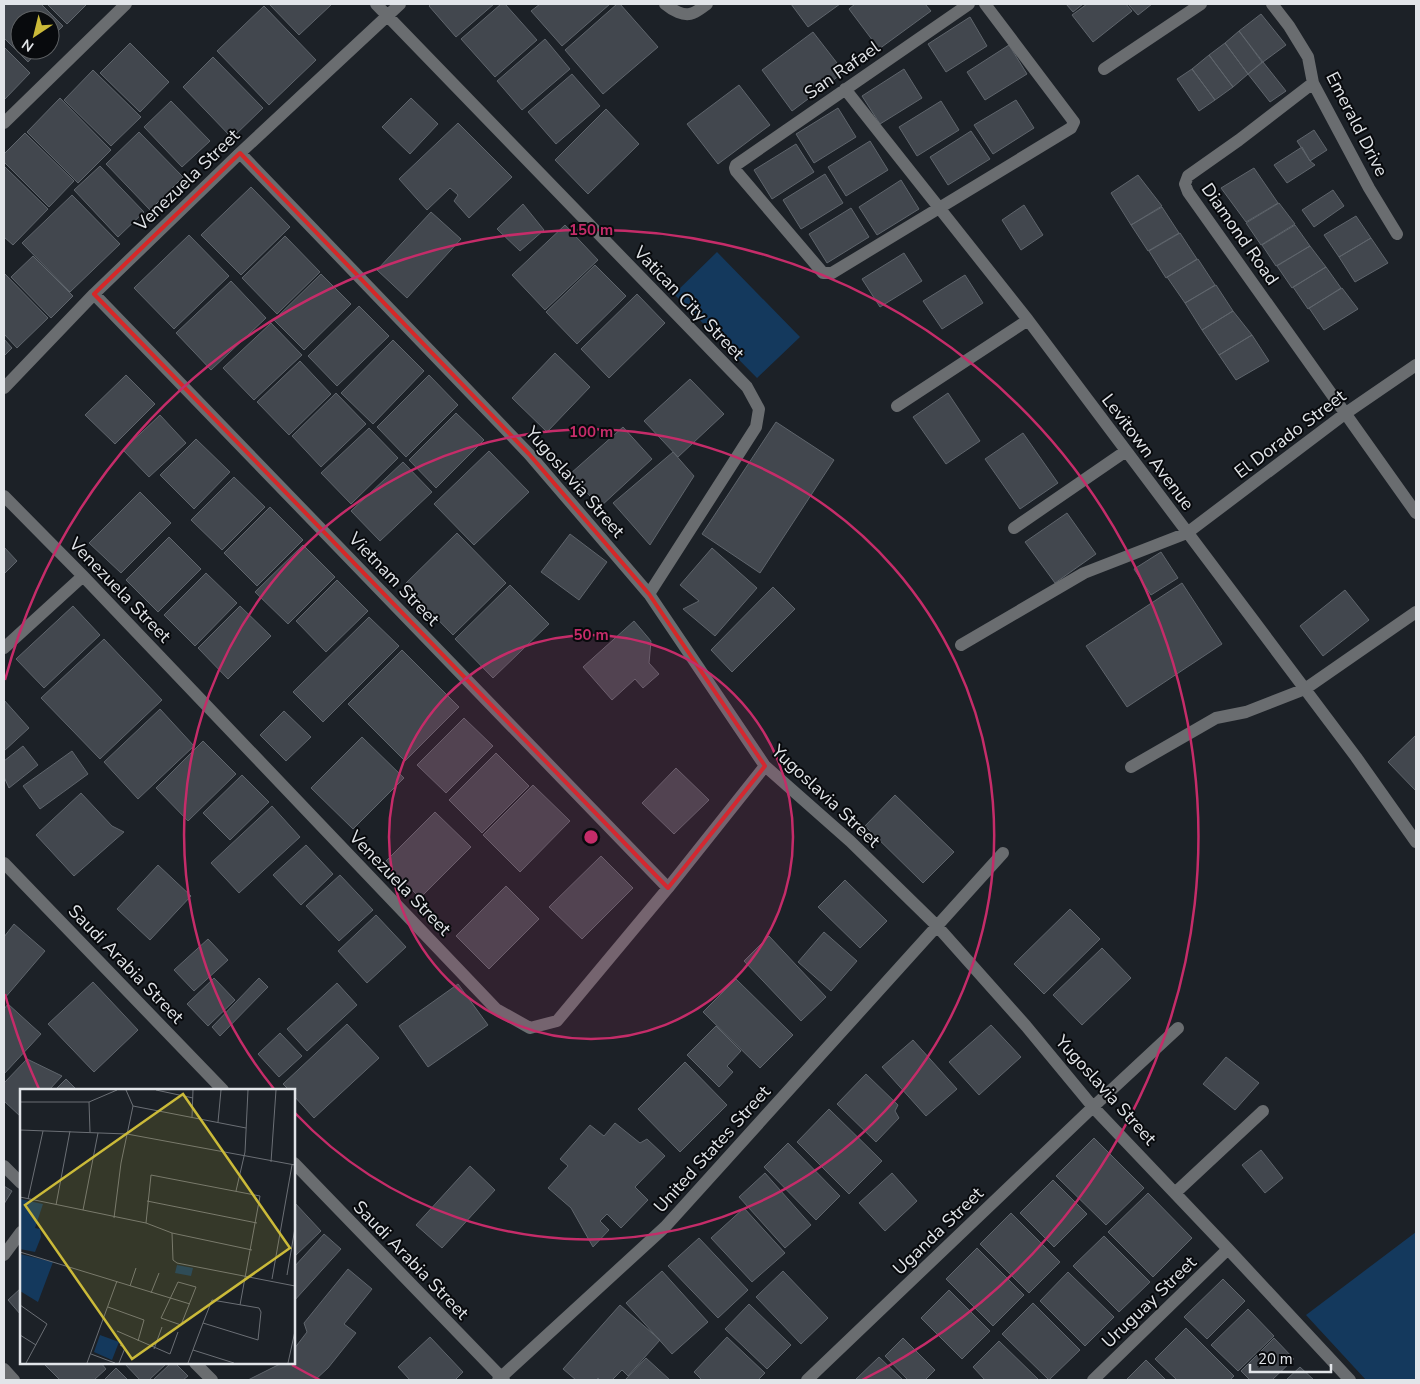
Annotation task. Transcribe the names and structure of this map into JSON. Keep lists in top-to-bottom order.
{
  "streets": {
    "street": [
      "San Rafael",
      "Emerald Drive",
      "Venezuela Street",
      "Diamond Road",
      "Vatican City Street",
      "El Dorado Street",
      "Levitown Avenue",
      "Yugoslavia Street",
      "Vietnam Street",
      "Saudi Arabia Street",
      "United States Street",
      "Uganda Street",
      "Uruguay Street"
    ]
  },
  "crossings": [
    ["San Rafael", "Levitown Avenue"],
    ["Emerald Drive", "Diamond Road"],
    ["Venezuela Street", "Vatican City Street"],
    ["Venezuela Street", "Yugoslavia Street"],
    ["Venezuela Street", "Vietnam Street"],
    ["Diamond Road", "El Dorado Street"],
    ["Vatican City Street", "Yugoslavia Street"],
    ["El Dorado Street", "Levitown Avenue"],
    ["Yugoslavia Street", "United States Street"],
    ["Yugoslavia Street", "Uganda Street"],
    ["Yugoslavia Street", "Uruguay Street"],
    ["Saudi Arabia Street", "United States Street"]
  ],
  "scale_bar": "20 m",
  "north": "bottom left",
  "rings": ["150 m", "100 m", "50 m"]
}
